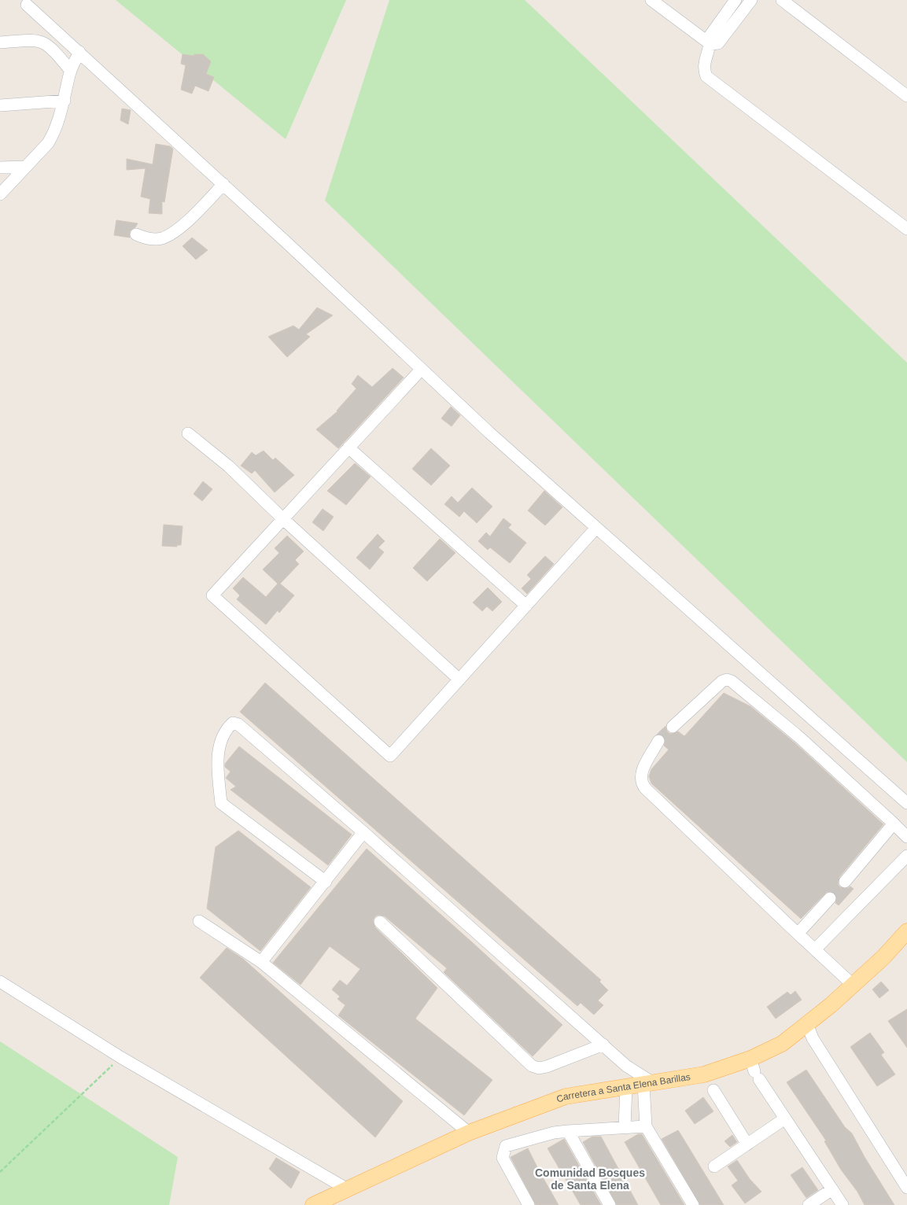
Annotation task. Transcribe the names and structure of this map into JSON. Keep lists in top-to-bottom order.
{
  "streets": {
    "main road": ["Carretera a Santa Elena Barillas"]
  },
  "districts": ["Comunidad Bosques de Santa Elena"]
}
